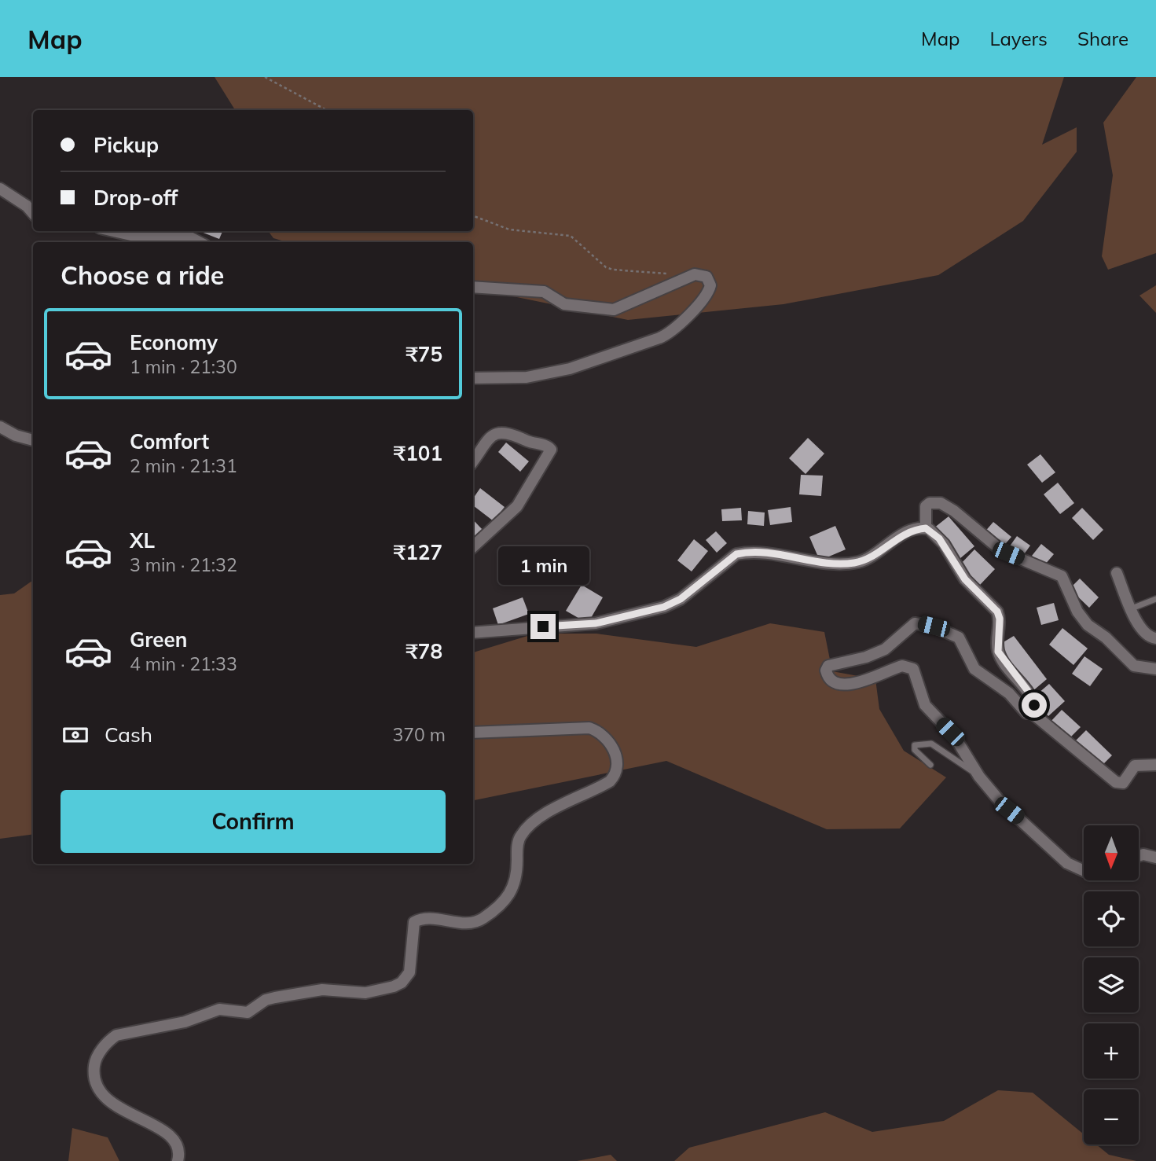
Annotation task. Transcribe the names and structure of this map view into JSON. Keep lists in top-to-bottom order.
{
  "north": "bottom",
  "page": {
    "header": "Map",
    "nav": ["Map", "Layers", "Share"],
    "banner": ["Pickup", "Drop-off"],
    "heading": "Choose a ride",
    "list": [
      {
        "name": "Economy",
        "note": "1 min · 21:30",
        "value": "₹75"
      },
      {
        "name": "Comfort",
        "note": "2 min · 21:31",
        "value": "₹101"
      },
      {
        "name": "XL",
        "note": "3 min · 21:32",
        "value": "₹127"
      },
      {
        "name": "Green",
        "note": "4 min · 21:33",
        "value": "₹78"
      }
    ],
    "bubble": "1 min",
    "pay": ["Cash", "370 m"],
    "buttons": "Confirm",
    "map_buttons": ["+", "−"]
  }
}
